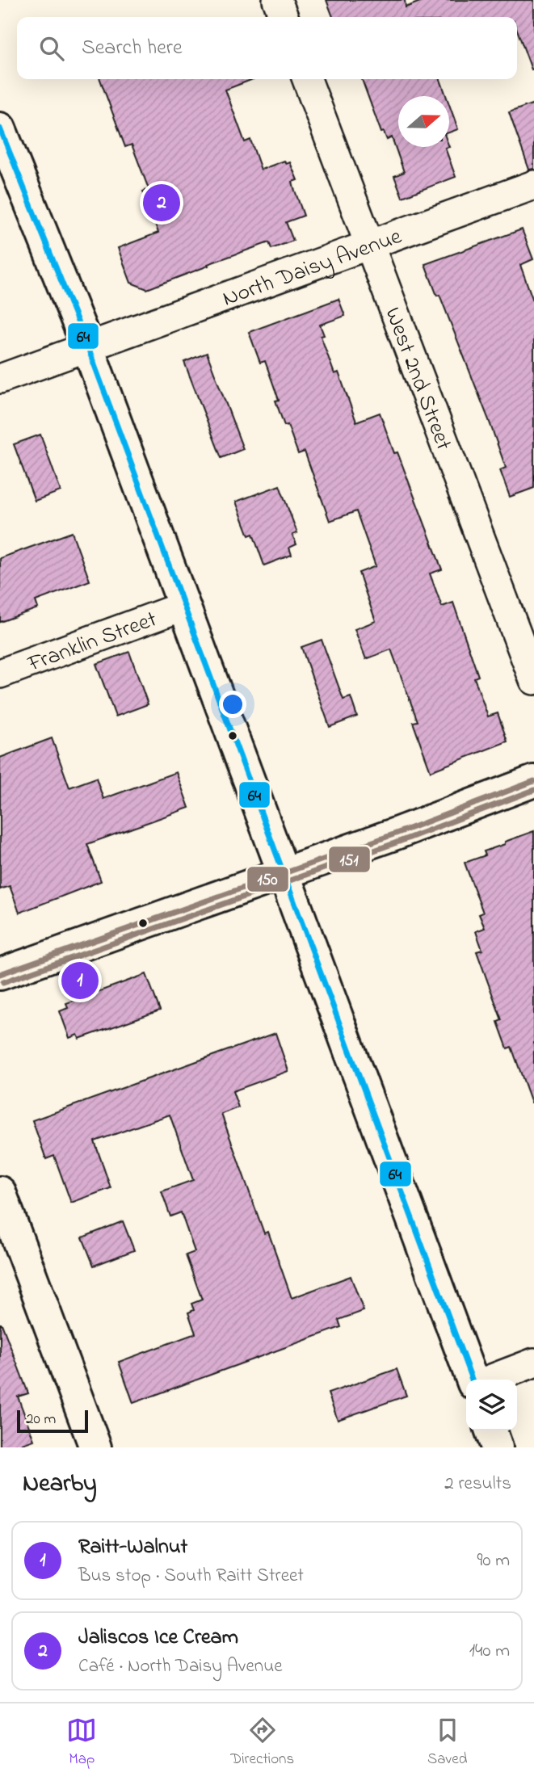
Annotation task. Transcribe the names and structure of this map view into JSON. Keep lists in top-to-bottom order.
{
  "streets": {
    "street": ["North Daisy Avenue", "West 2nd Street", "Franklin Street"]
  },
  "crossings": [
    ["North Daisy Avenue", "West 2nd Street"]
  ],
  "lines": ["transit line 64", "transit line 150", "transit line 151"],
  "scale_bar": "20 m",
  "north": "right",
  "page": {
    "search": "Search here",
    "pins": ["2", "1"],
    "scale": "20 m",
    "heading": ["Nearby", "2 results"],
    "list": [
      {
        "mark": "1",
        "name": "Raitt-Walnut",
        "note": "Bus stop · South Raitt Street",
        "value": "90 m"
      },
      {
        "mark": "2",
        "name": "Jaliscos Ice Cream",
        "note": "Café · North Daisy Avenue",
        "value": "140 m"
      }
    ],
    "nav": ["Map", "Directions", "Saved"]
  }
}
